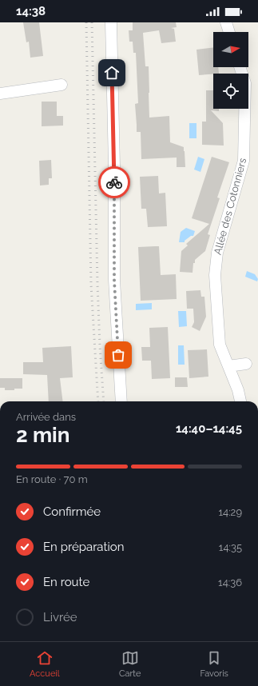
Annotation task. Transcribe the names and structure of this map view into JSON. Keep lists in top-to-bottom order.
{
  "streets": {
    "street": ["Allée des Cotonniers"]
  },
  "north": "right",
  "page": {
    "status": "14:38",
    "heading": ["2 min", "Arrivée dans", "14:40–14:45"],
    "bar": "En route · 70 m",
    "list": [
      ["Confirmée", "14:29"],
      ["En préparation", "14:35"],
      ["En route", "14:36"],
      "Livrée"
    ],
    "tabs": ["Accueil", "Carte", "Favoris"]
  }
}
